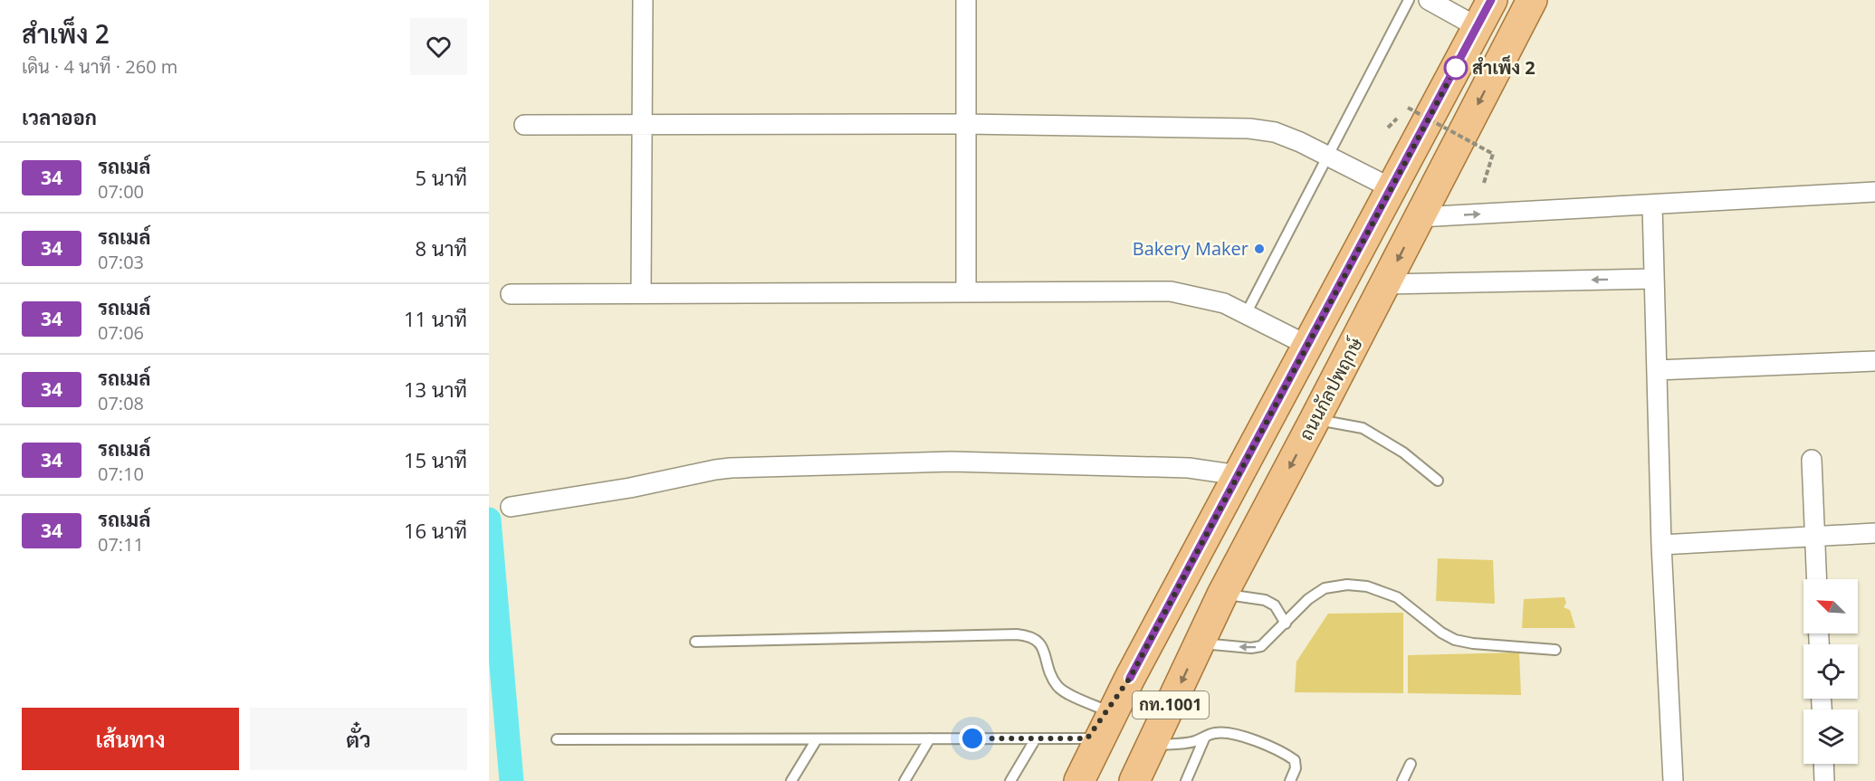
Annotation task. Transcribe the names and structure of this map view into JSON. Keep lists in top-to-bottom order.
{
  "streets": {
    "main road": ["ถนนกัลปพฤกษ์", "กท.1001"]
  },
  "places": ["สำเพ็ง 2", "Bakery Maker"],
  "lines": ["bus line 34"],
  "north": "top left",
  "page": {
    "heading": [
      ["สำเพ็ง 2", "เดิน · 4 นาที · 260 m"],
      "เวลาออก"
    ],
    "list": [
      {
        "mark": "34",
        "name": "รถเมล์",
        "note": "07:00",
        "value": "5 นาที"
      },
      {
        "mark": "34",
        "name": "รถเมล์",
        "note": "07:03",
        "value": "8 นาที"
      },
      {
        "mark": "34",
        "name": "รถเมล์",
        "note": "07:06",
        "value": "11 นาที"
      },
      {
        "mark": "34",
        "name": "รถเมล์",
        "note": "07:08",
        "value": "13 นาที"
      },
      {
        "mark": "34",
        "name": "รถเมล์",
        "note": "07:10",
        "value": "15 นาที"
      },
      {
        "mark": "34",
        "name": "รถเมล์",
        "note": "07:11",
        "value": "16 นาที"
      }
    ],
    "buttons": ["เส้นทาง", "ตั๋ว"]
  }
}
